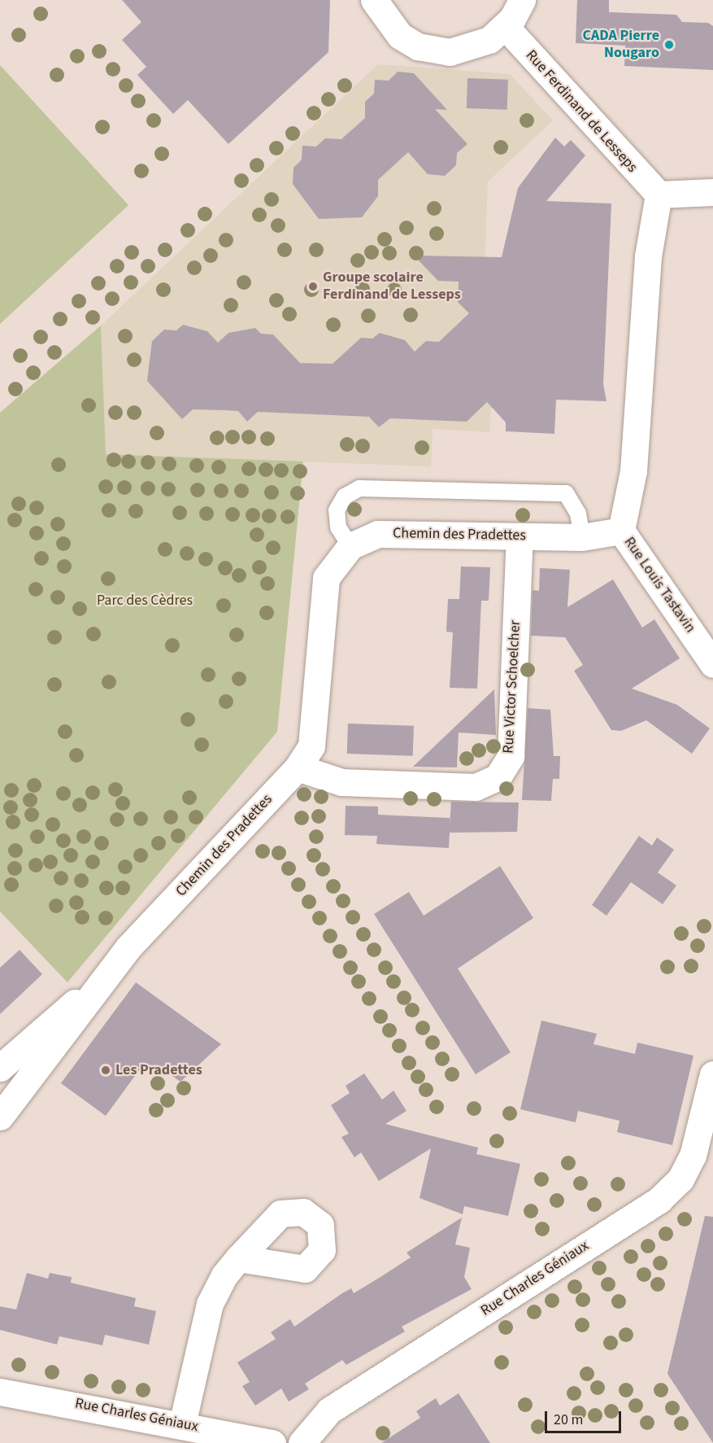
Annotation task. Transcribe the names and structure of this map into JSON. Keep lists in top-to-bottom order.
{
  "streets": {
    "street": [
      "Rue Ferdinand de Lesseps",
      "Chemin des Pradettes",
      "Rue Louis Tastavin",
      "Rue Victor Schoelcher",
      "Rue Charles Géniaux"
    ]
  },
  "crossings": [
    ["Chemin des Pradettes", "Rue Louis Tastavin"],
    ["Chemin des Pradettes", "Rue Victor Schoelcher"]
  ],
  "parks": ["Parc des Cèdres"],
  "places": ["CADA Pierre Nougaro", "Groupe scolaire Ferdinand de Lesseps", "Les Pradettes"],
  "scale_bar": "20 m"
}
